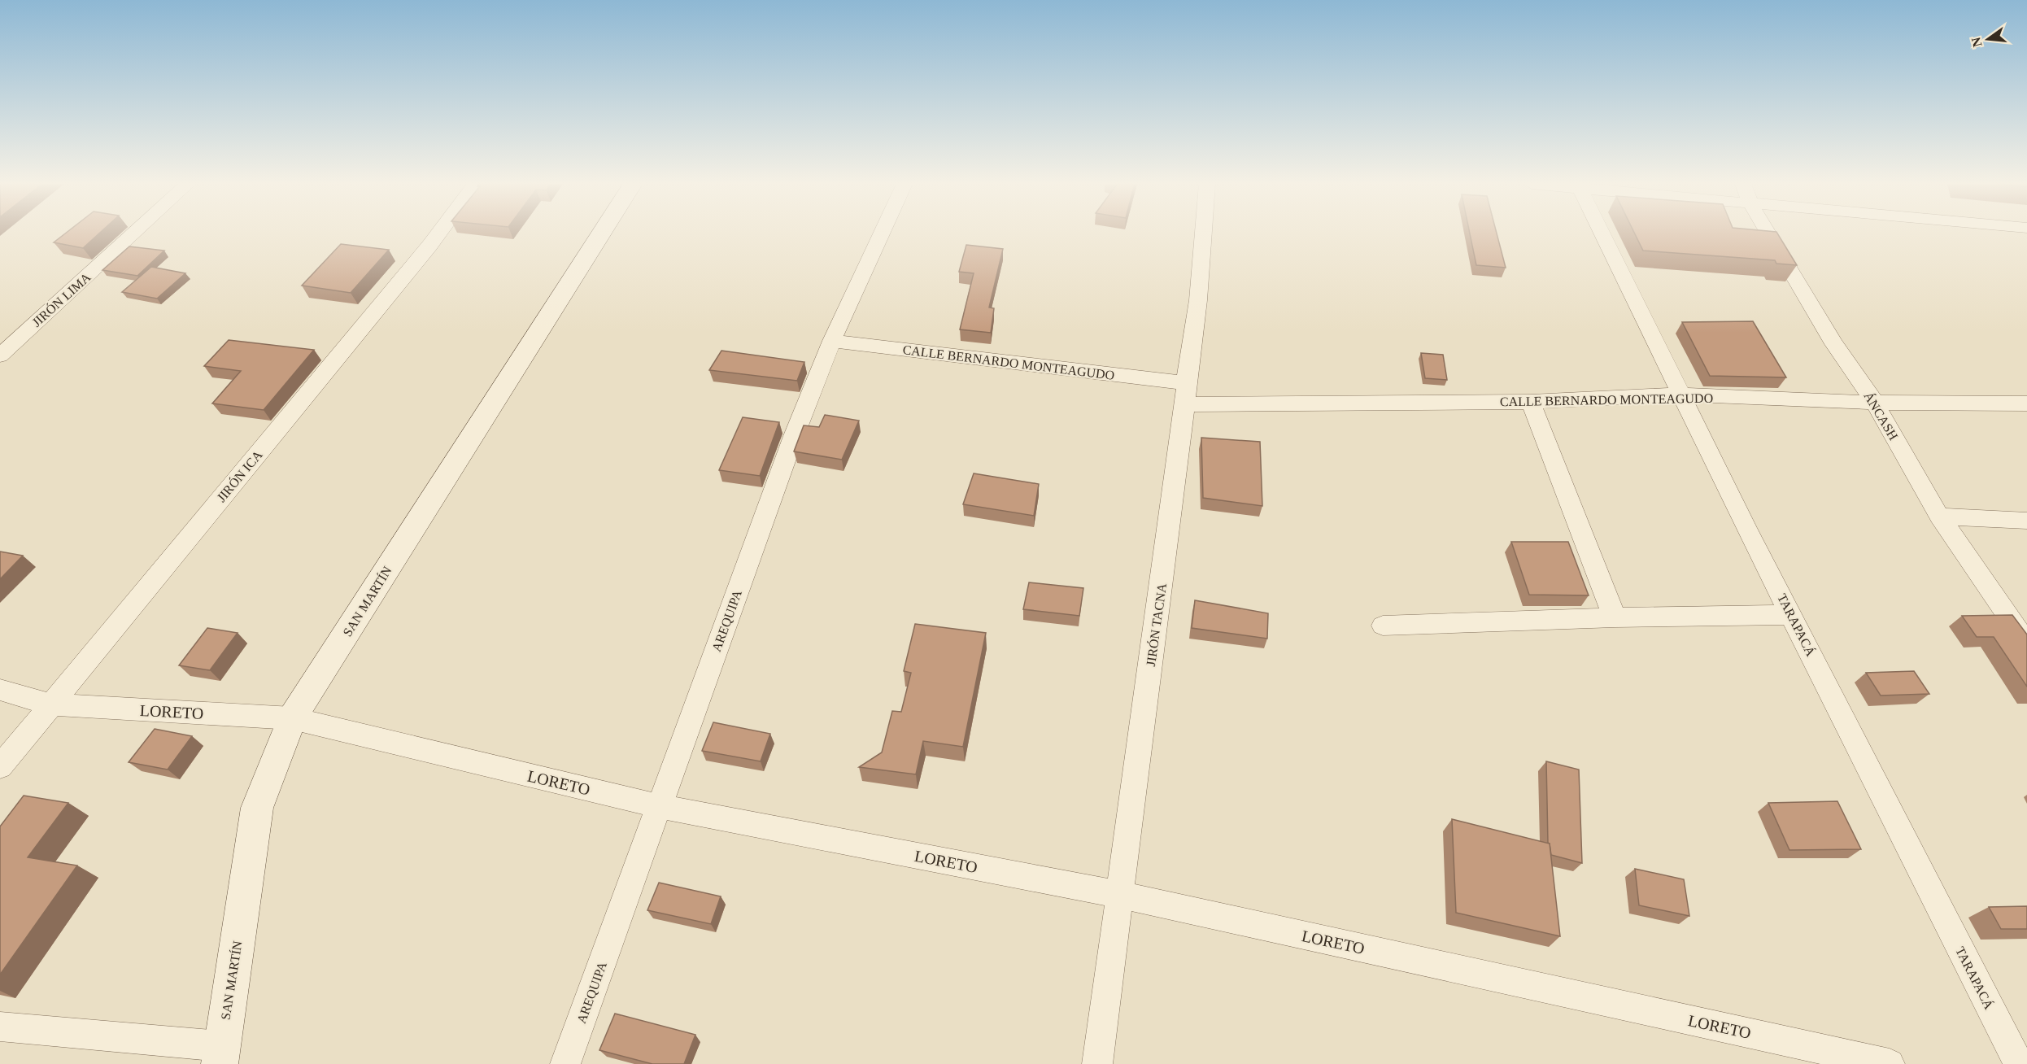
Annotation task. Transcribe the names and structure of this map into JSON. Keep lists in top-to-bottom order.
{
  "streets": {
    "street": [
      "JIRÓN LIMA",
      "CALLE BERNARDO MONTEAGUDO",
      "ÁNCASH",
      "JIRÓN ICA",
      "SAN MARTÍN",
      "AREQUIPA",
      "JIRÓN TACNA",
      "TARAPACÁ",
      "LORETO"
    ]
  },
  "crossings": [
    ["CALLE BERNARDO MONTEAGUDO", "ÁNCASH"],
    ["CALLE BERNARDO MONTEAGUDO", "AREQUIPA"],
    ["CALLE BERNARDO MONTEAGUDO", "JIRÓN TACNA"],
    ["CALLE BERNARDO MONTEAGUDO", "TARAPACÁ"],
    ["JIRÓN ICA", "LORETO"],
    ["SAN MARTÍN", "LORETO"],
    ["AREQUIPA", "LORETO"],
    ["JIRÓN TACNA", "LORETO"]
  ],
  "north": "left"
}
